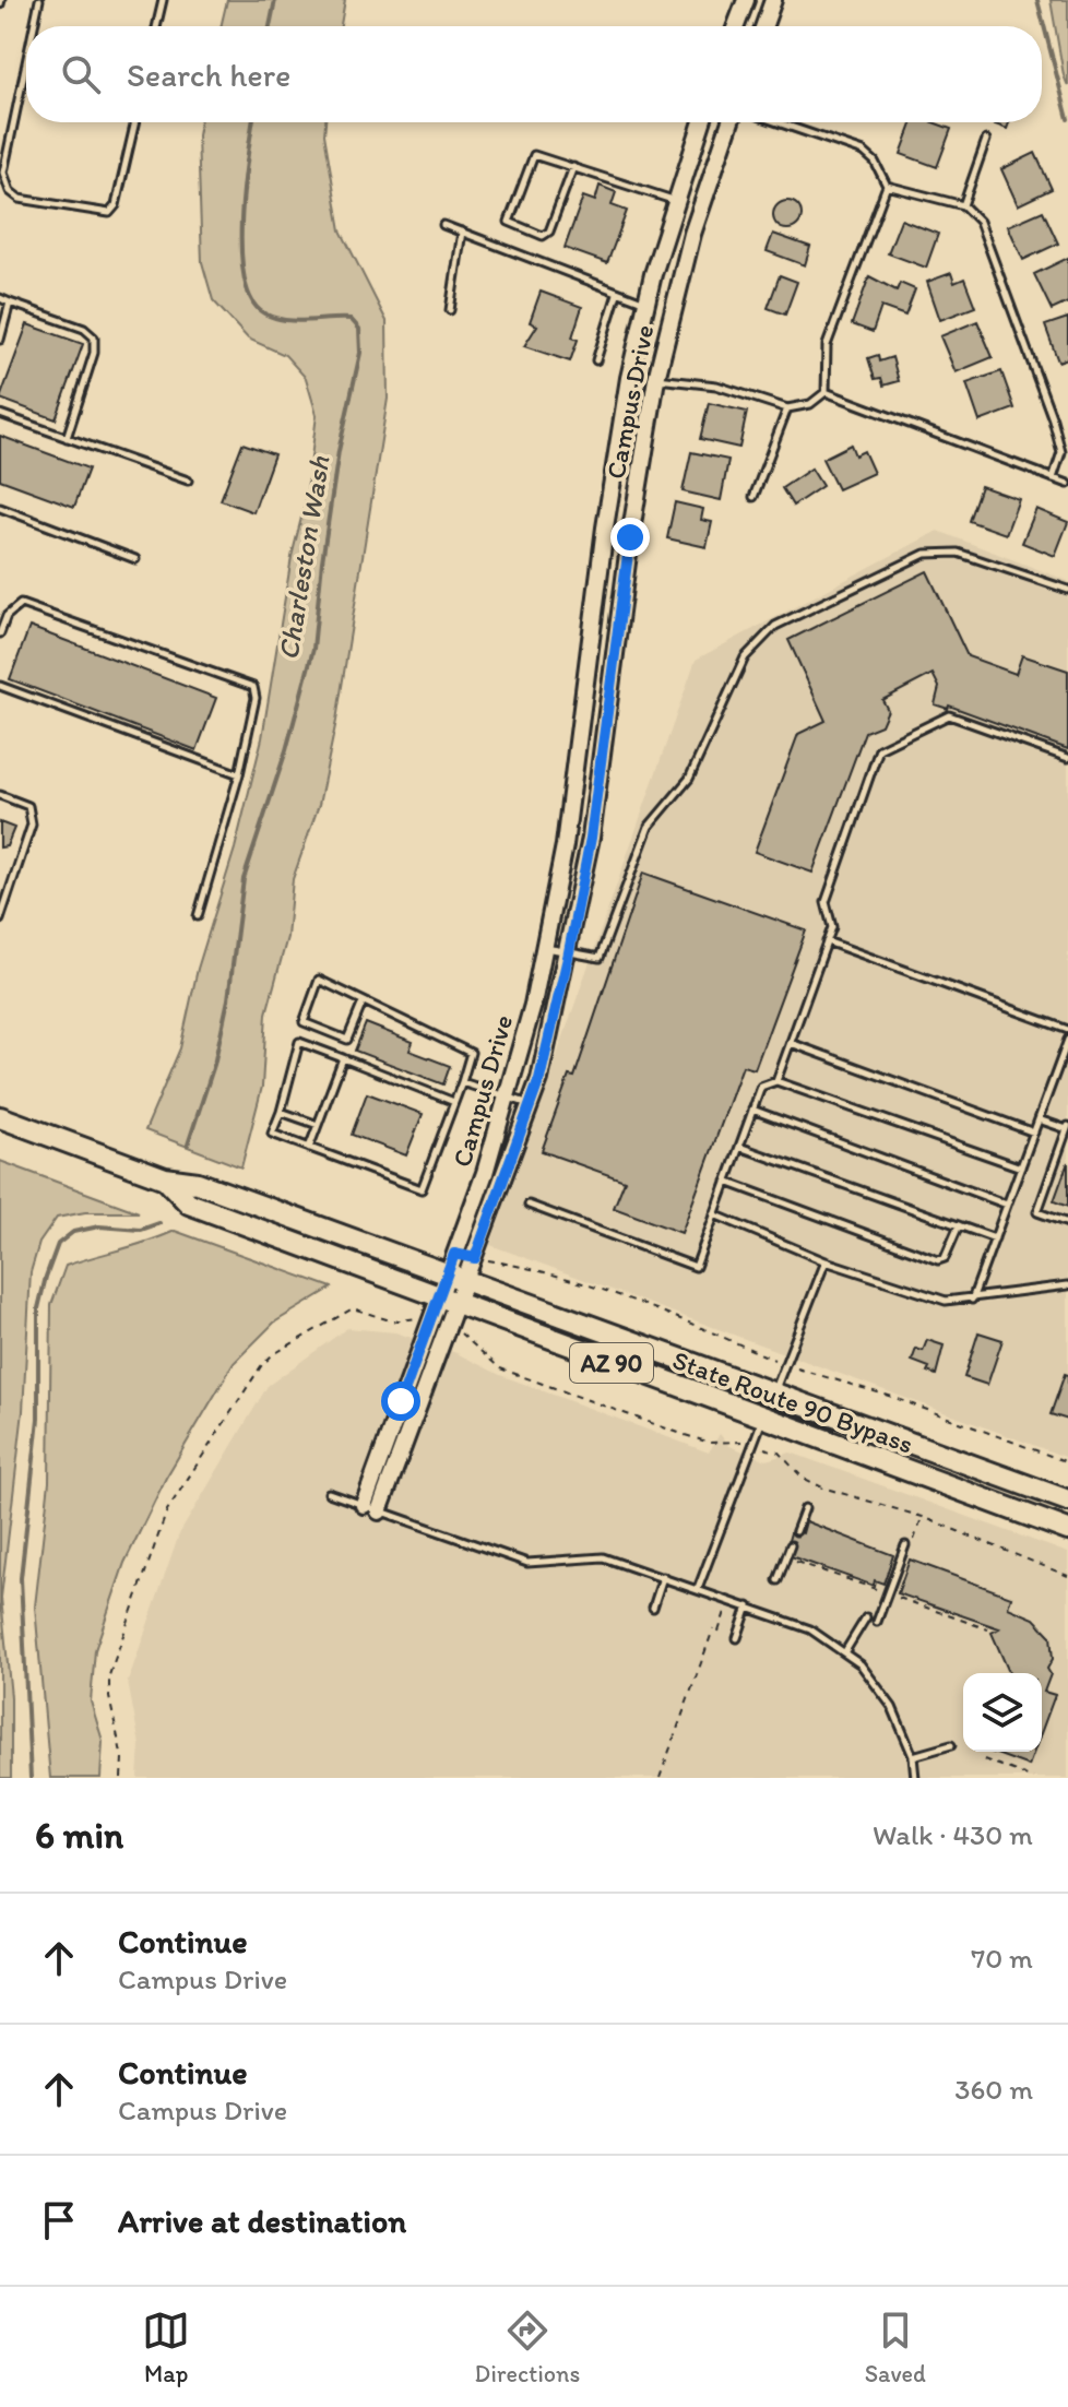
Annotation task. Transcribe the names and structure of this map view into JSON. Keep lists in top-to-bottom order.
{
  "streets": {
    "highway": ["AZ 90", "State Route 90 Bypass"],
    "street": ["Campus Drive"]
  },
  "crossings": [
    ["Campus Drive", "State Route 90 Bypass"]
  ],
  "water": ["Charleston Wash"],
  "page": {
    "search": "Search here",
    "heading": ["6 min", "Walk · 430 m"],
    "list": [
      ["Continue", "Campus Drive", "70 m"],
      ["Continue", "Campus Drive", "360 m"],
      "Arrive at destination"
    ],
    "nav": ["Map", "Directions", "Saved"]
  }
}
